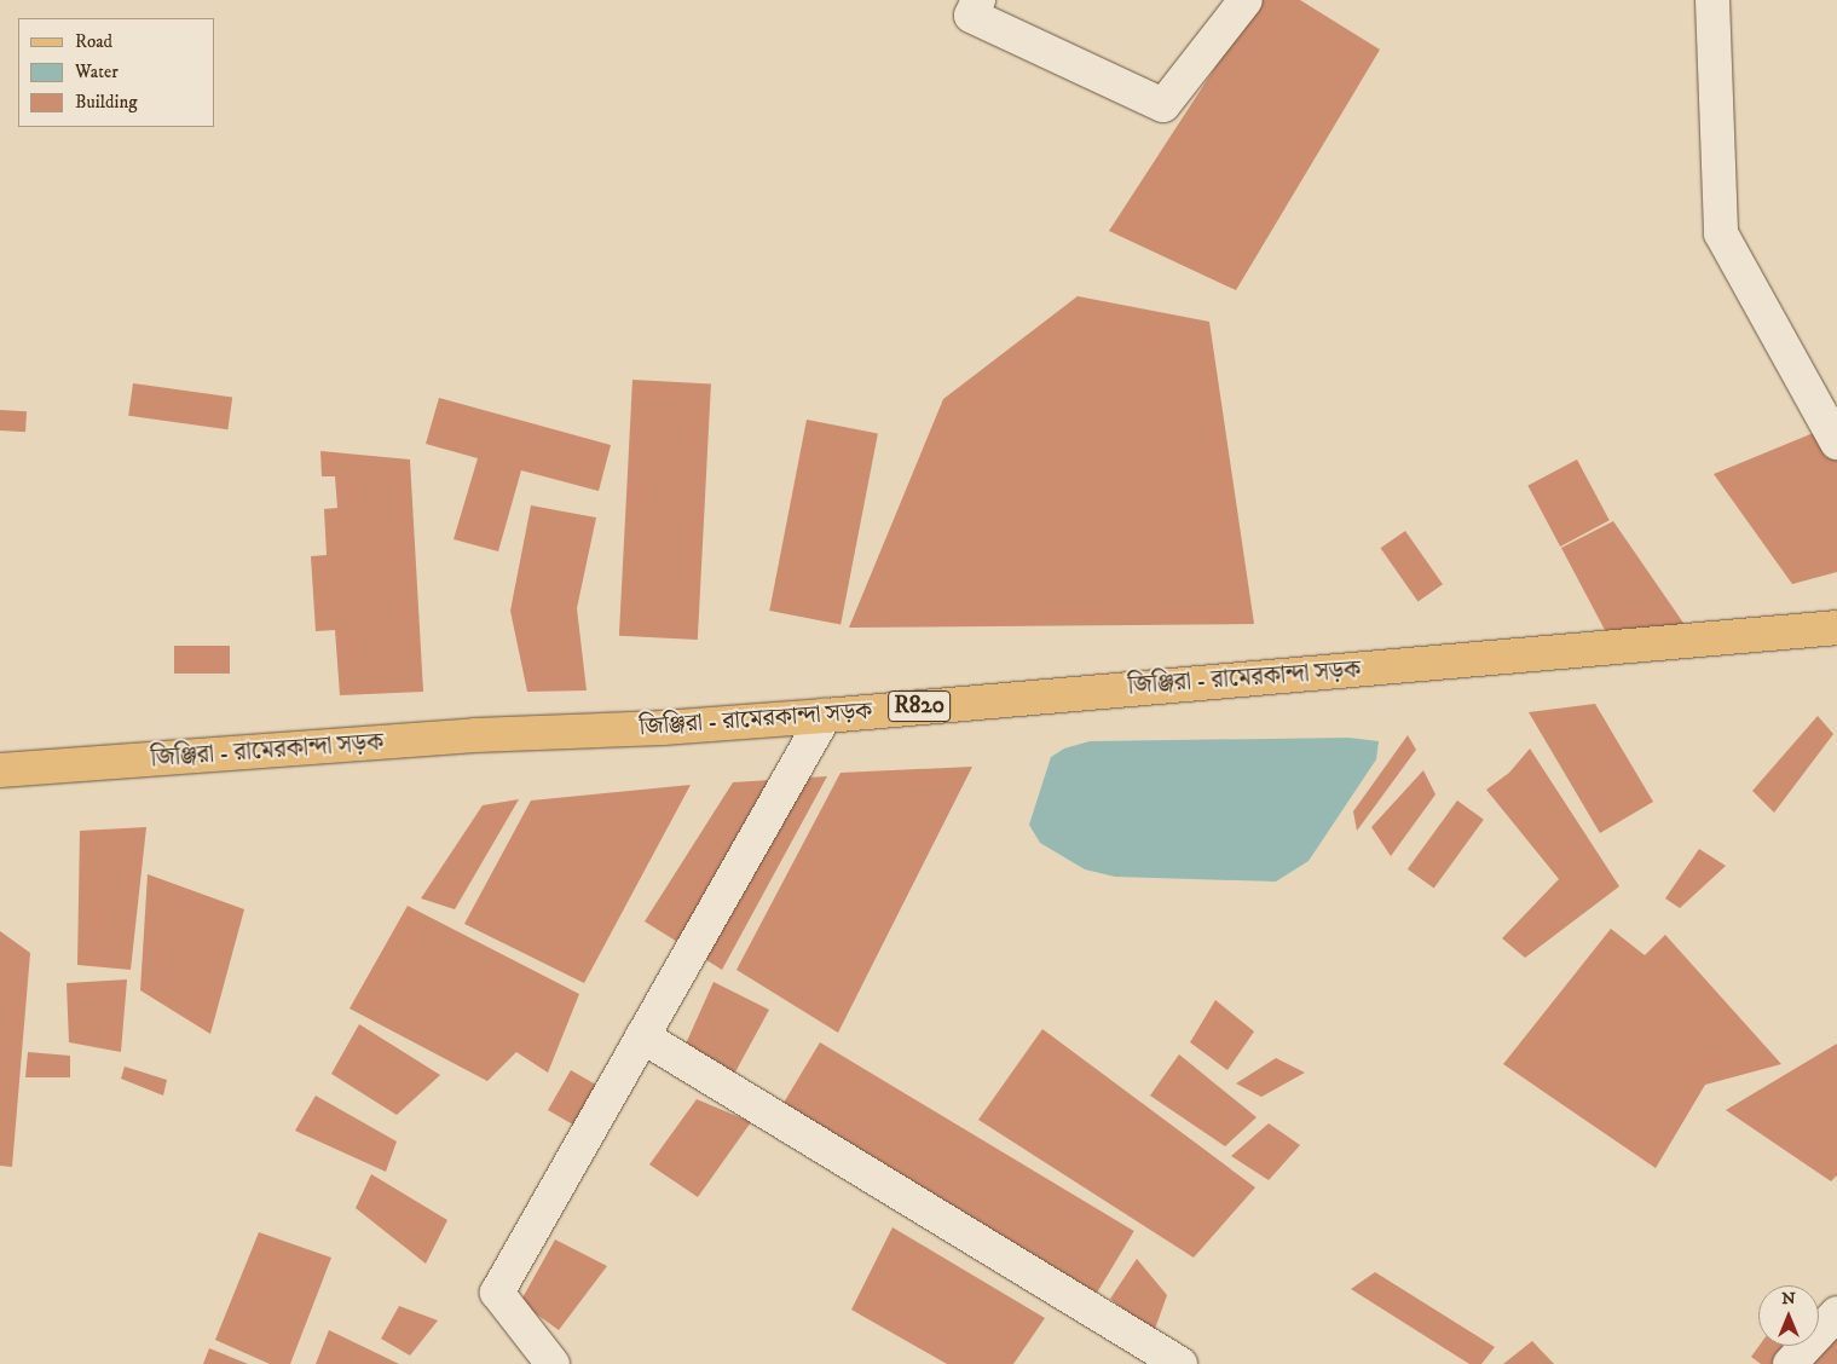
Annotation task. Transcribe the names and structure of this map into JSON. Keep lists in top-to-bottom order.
{
  "streets": {
    "main road": ["জিঞ্জিরা - রামেরকান্দা সড়ক", "R820"]
  },
  "legend": ["Road", "Water", "Building"],
  "north": "top"
}
